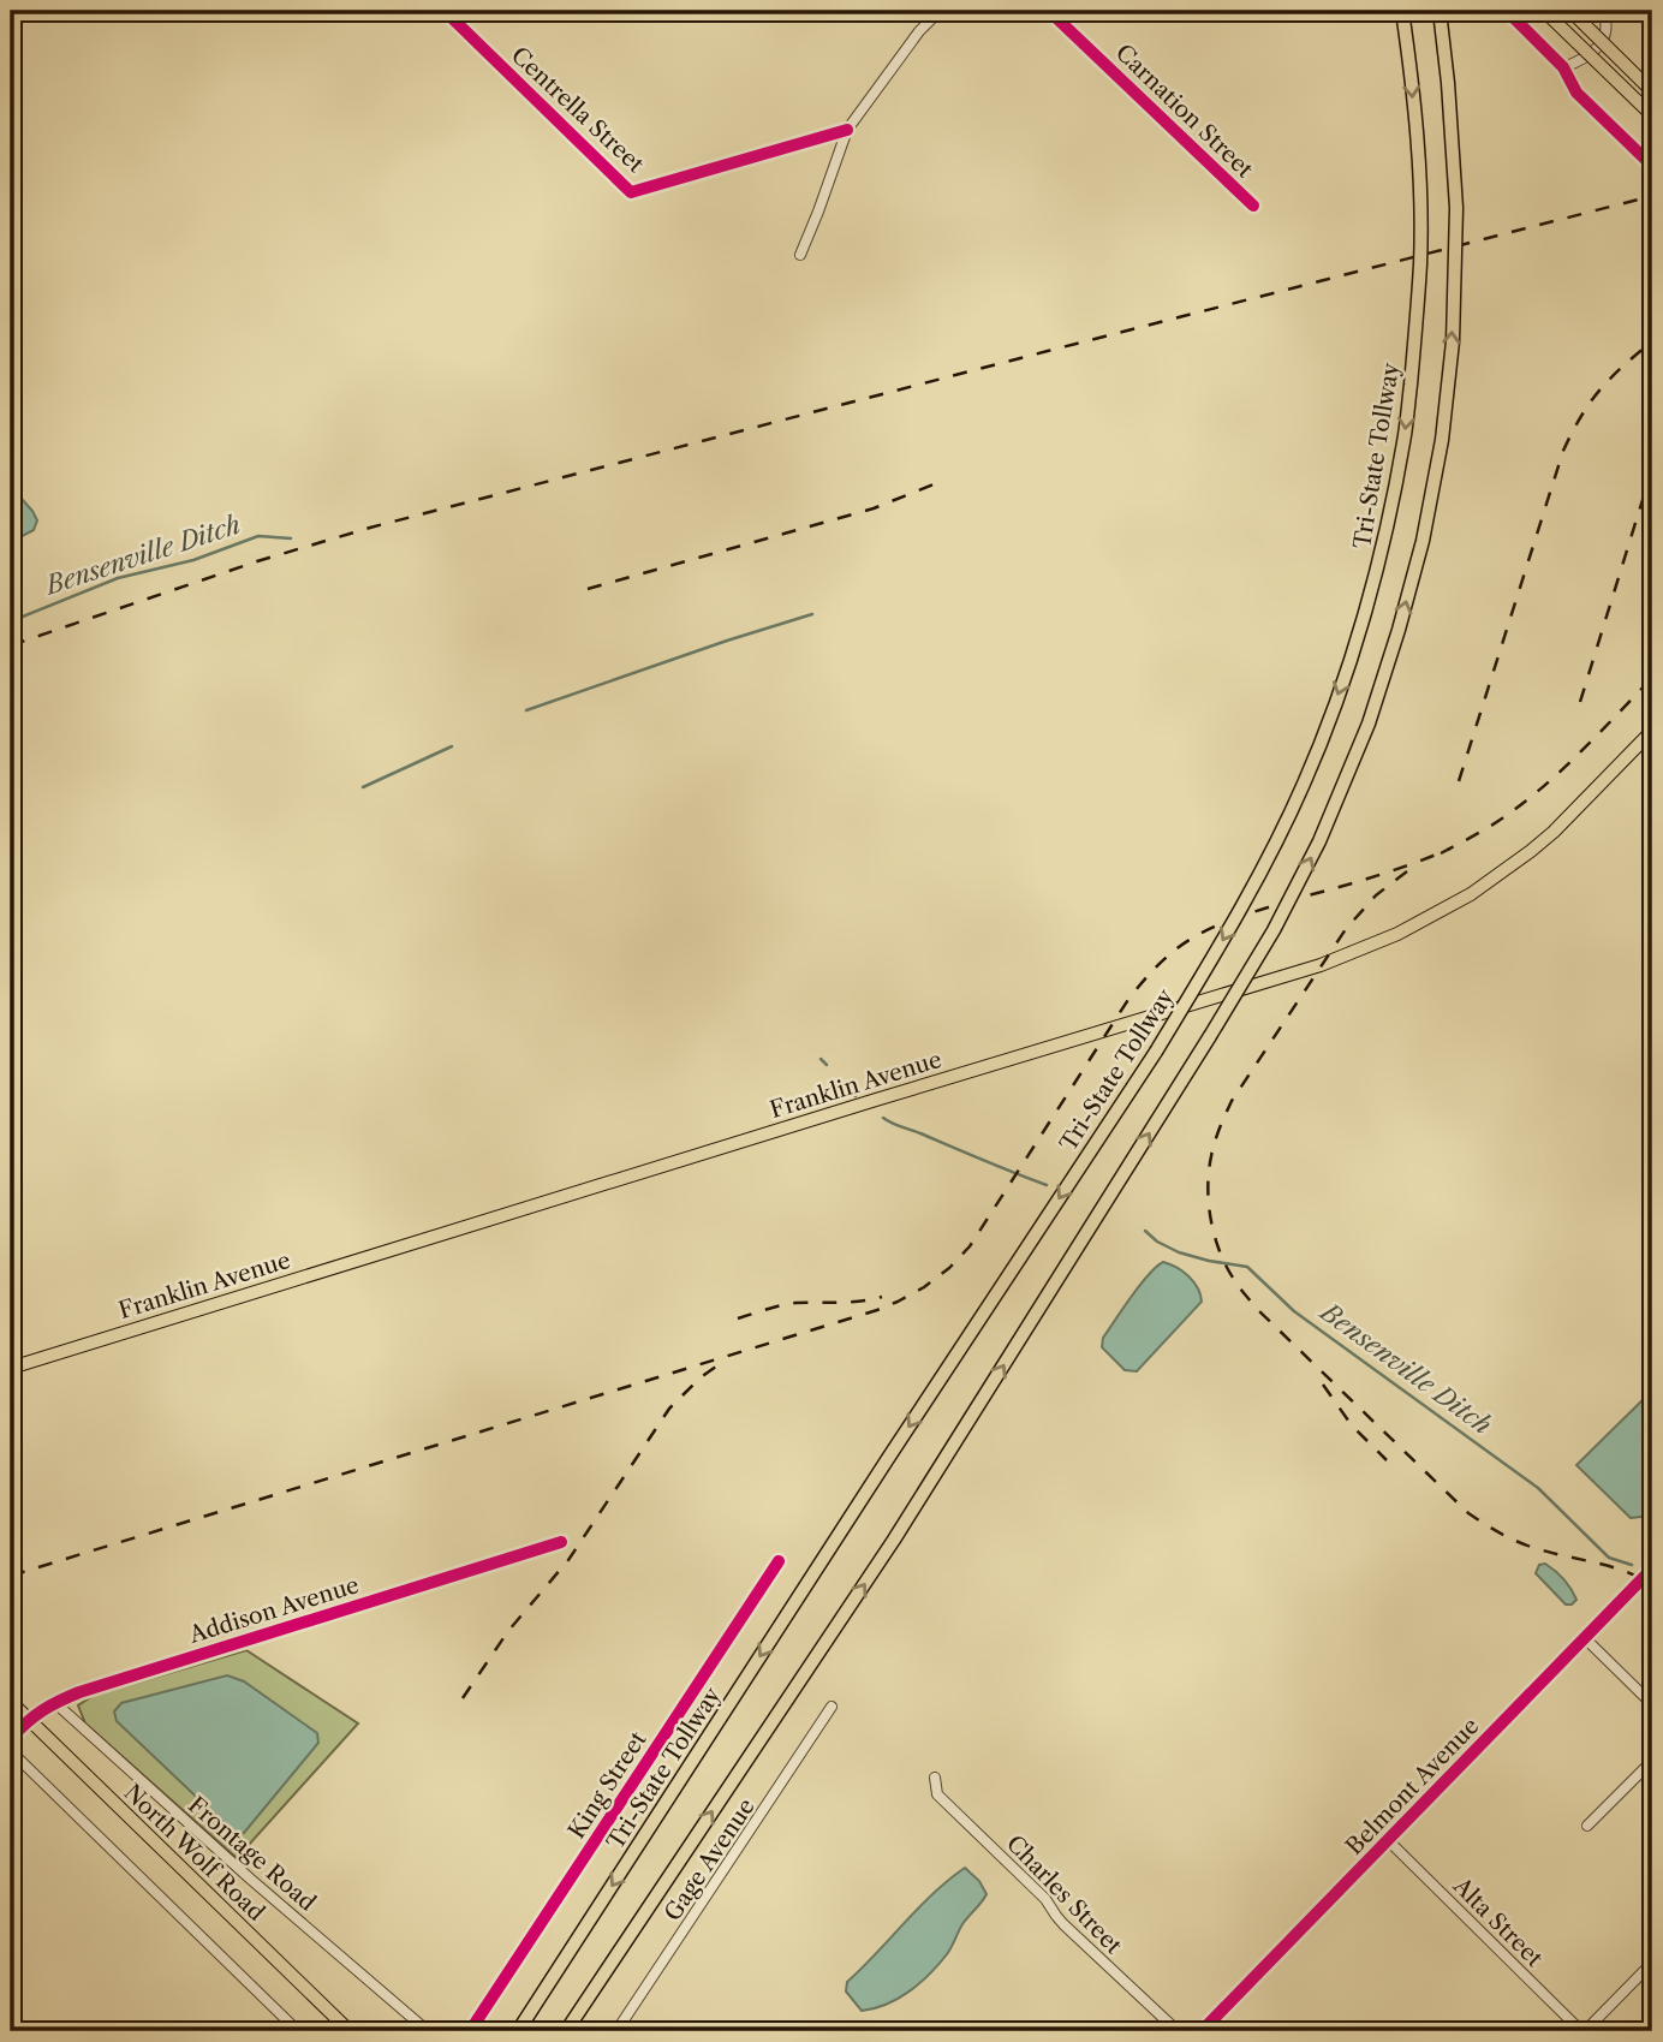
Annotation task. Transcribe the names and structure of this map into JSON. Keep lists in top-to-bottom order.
{
  "streets": {
    "highway": ["Tri-State Tollway"],
    "main road": ["Franklin Avenue", "North Wolf Road"],
    "street": [
      "Centrella Street",
      "Carnation Street",
      "Addison Avenue",
      "King Street",
      "Belmont Avenue",
      "Frontage Road",
      "Gage Avenue",
      "Charles Street",
      "Alta Street"
    ]
  },
  "crossings": [
    ["Addison Avenue", "North Wolf Road"],
    ["Addison Avenue", "Frontage Road"],
    ["Belmont Avenue", "Alta Street"]
  ],
  "water": ["Bensenville Ditch"]
}
